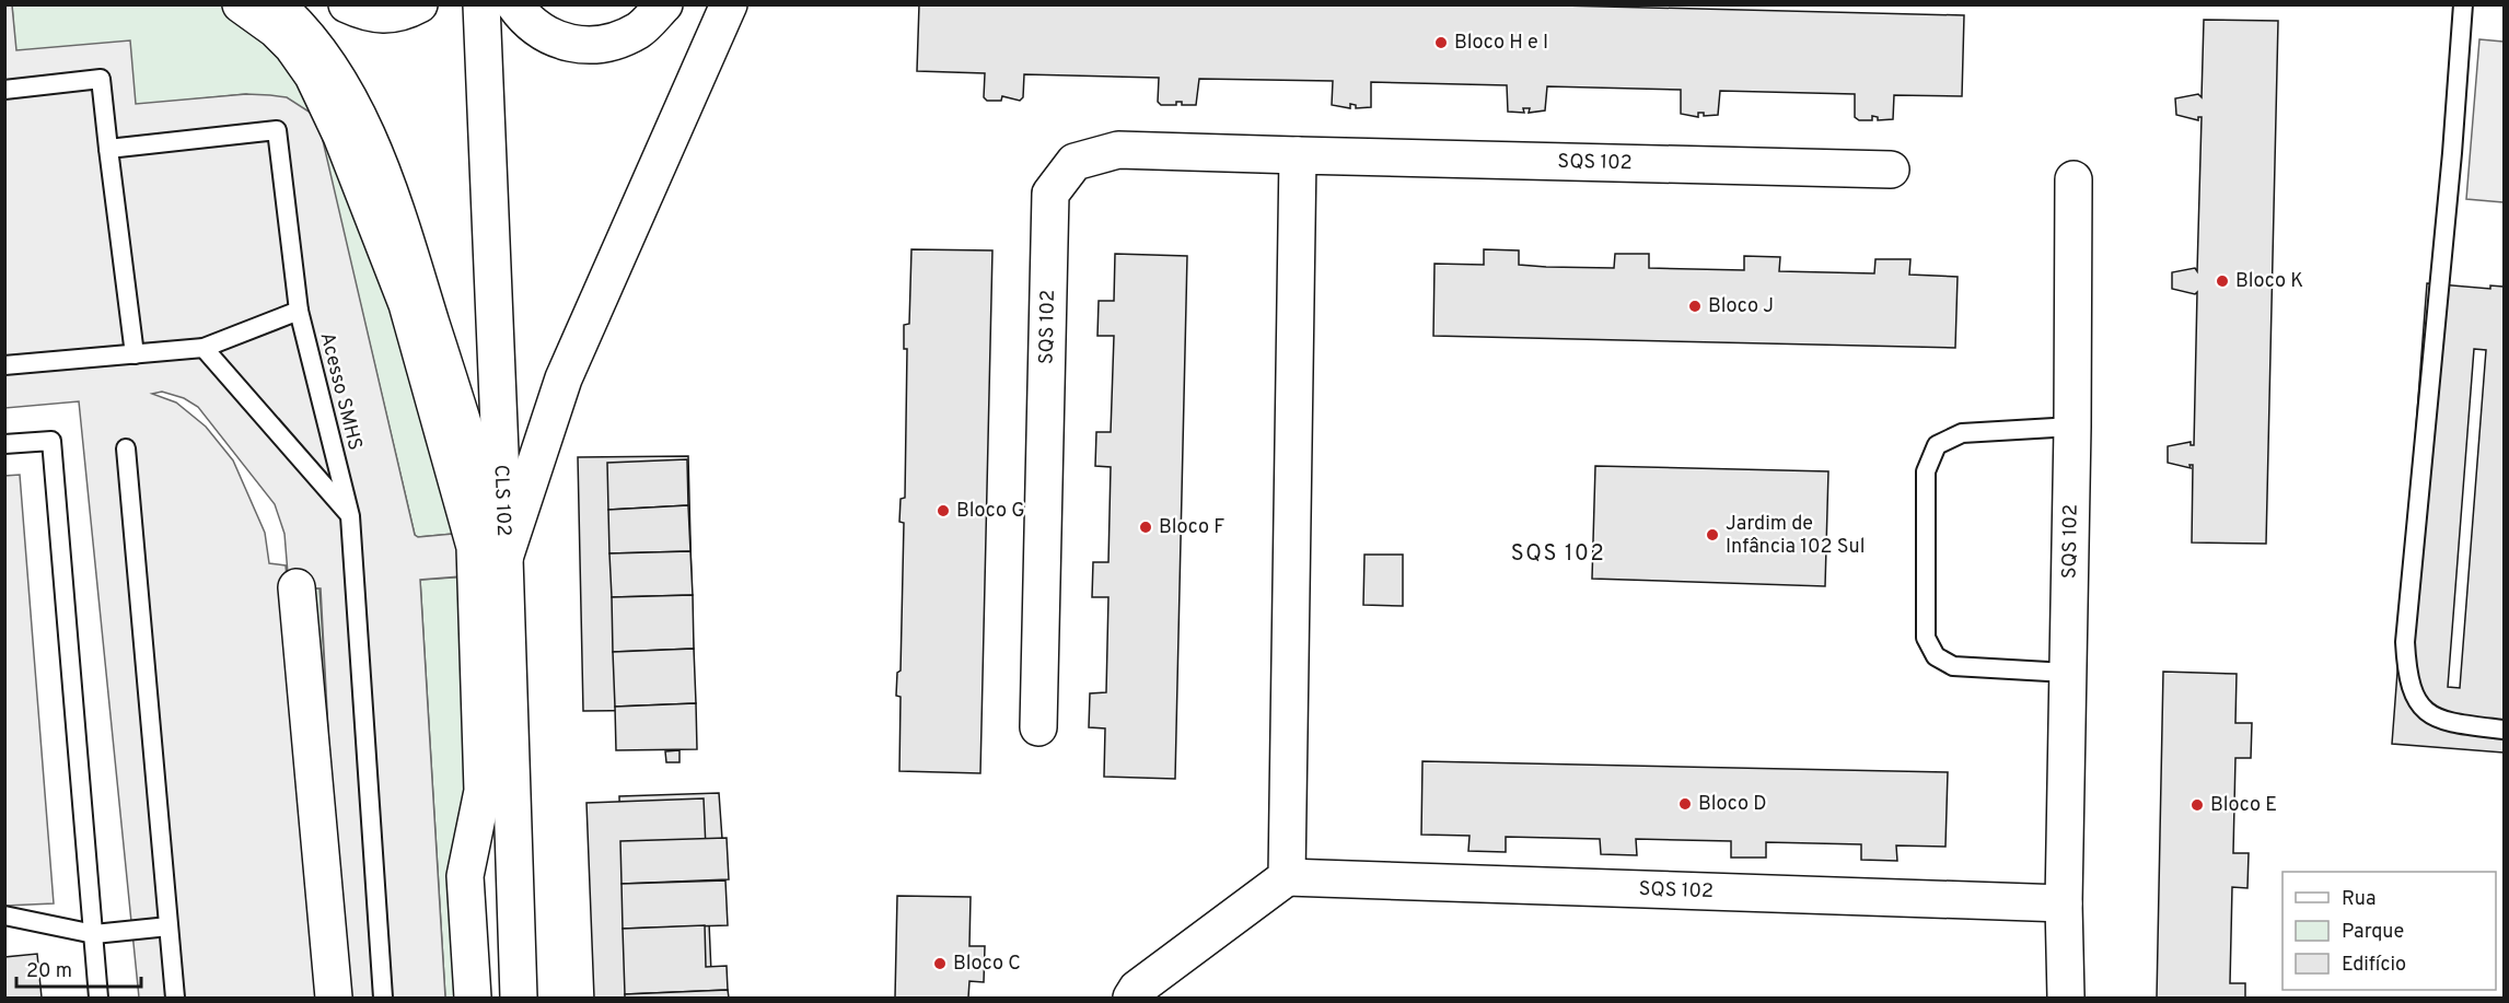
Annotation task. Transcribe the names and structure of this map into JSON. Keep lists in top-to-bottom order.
{
  "streets": {
    "street": ["SQS 102", "CLS 102"],
    "lane": ["Acesso SMHS"]
  },
  "districts": ["SQS 102"],
  "places": [
    "Bloco H e I",
    "Bloco K",
    "Bloco J",
    "Bloco G",
    "Bloco F",
    "Jardim de Infância 102 Sul",
    "Bloco D",
    "Bloco E",
    "Bloco C"
  ],
  "legend": ["Rua", "Parque", "Edifício"],
  "scale_bar": "20 m"
}
